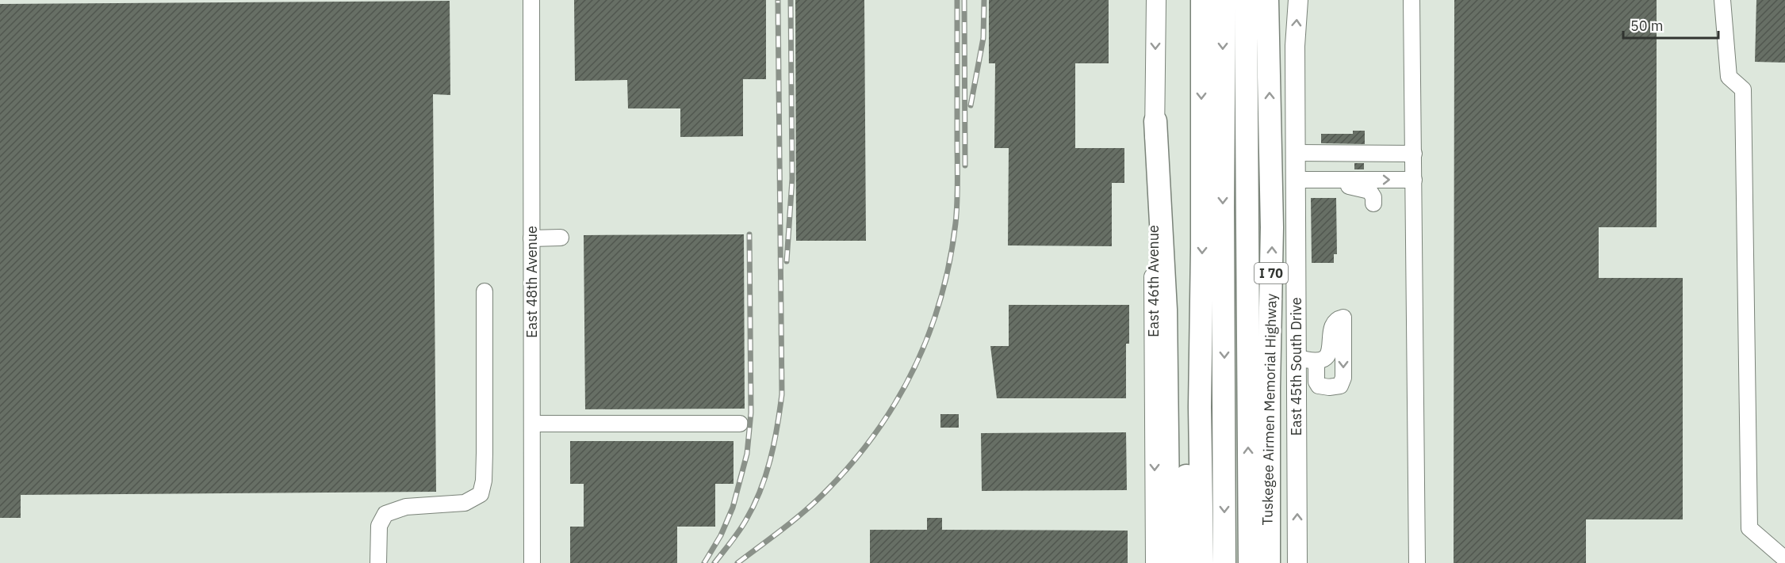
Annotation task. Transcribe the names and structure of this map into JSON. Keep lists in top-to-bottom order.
{
  "streets": {
    "highway": ["I 70", "Tuskegee Airmen Memorial Highway"],
    "main road": ["East 46th Avenue", "East 45th South Drive"],
    "street": ["East 48th Avenue"]
  },
  "one_way": ["East 46th Avenue", "East 45th South Drive"],
  "scale_bar": "50 m"
}
